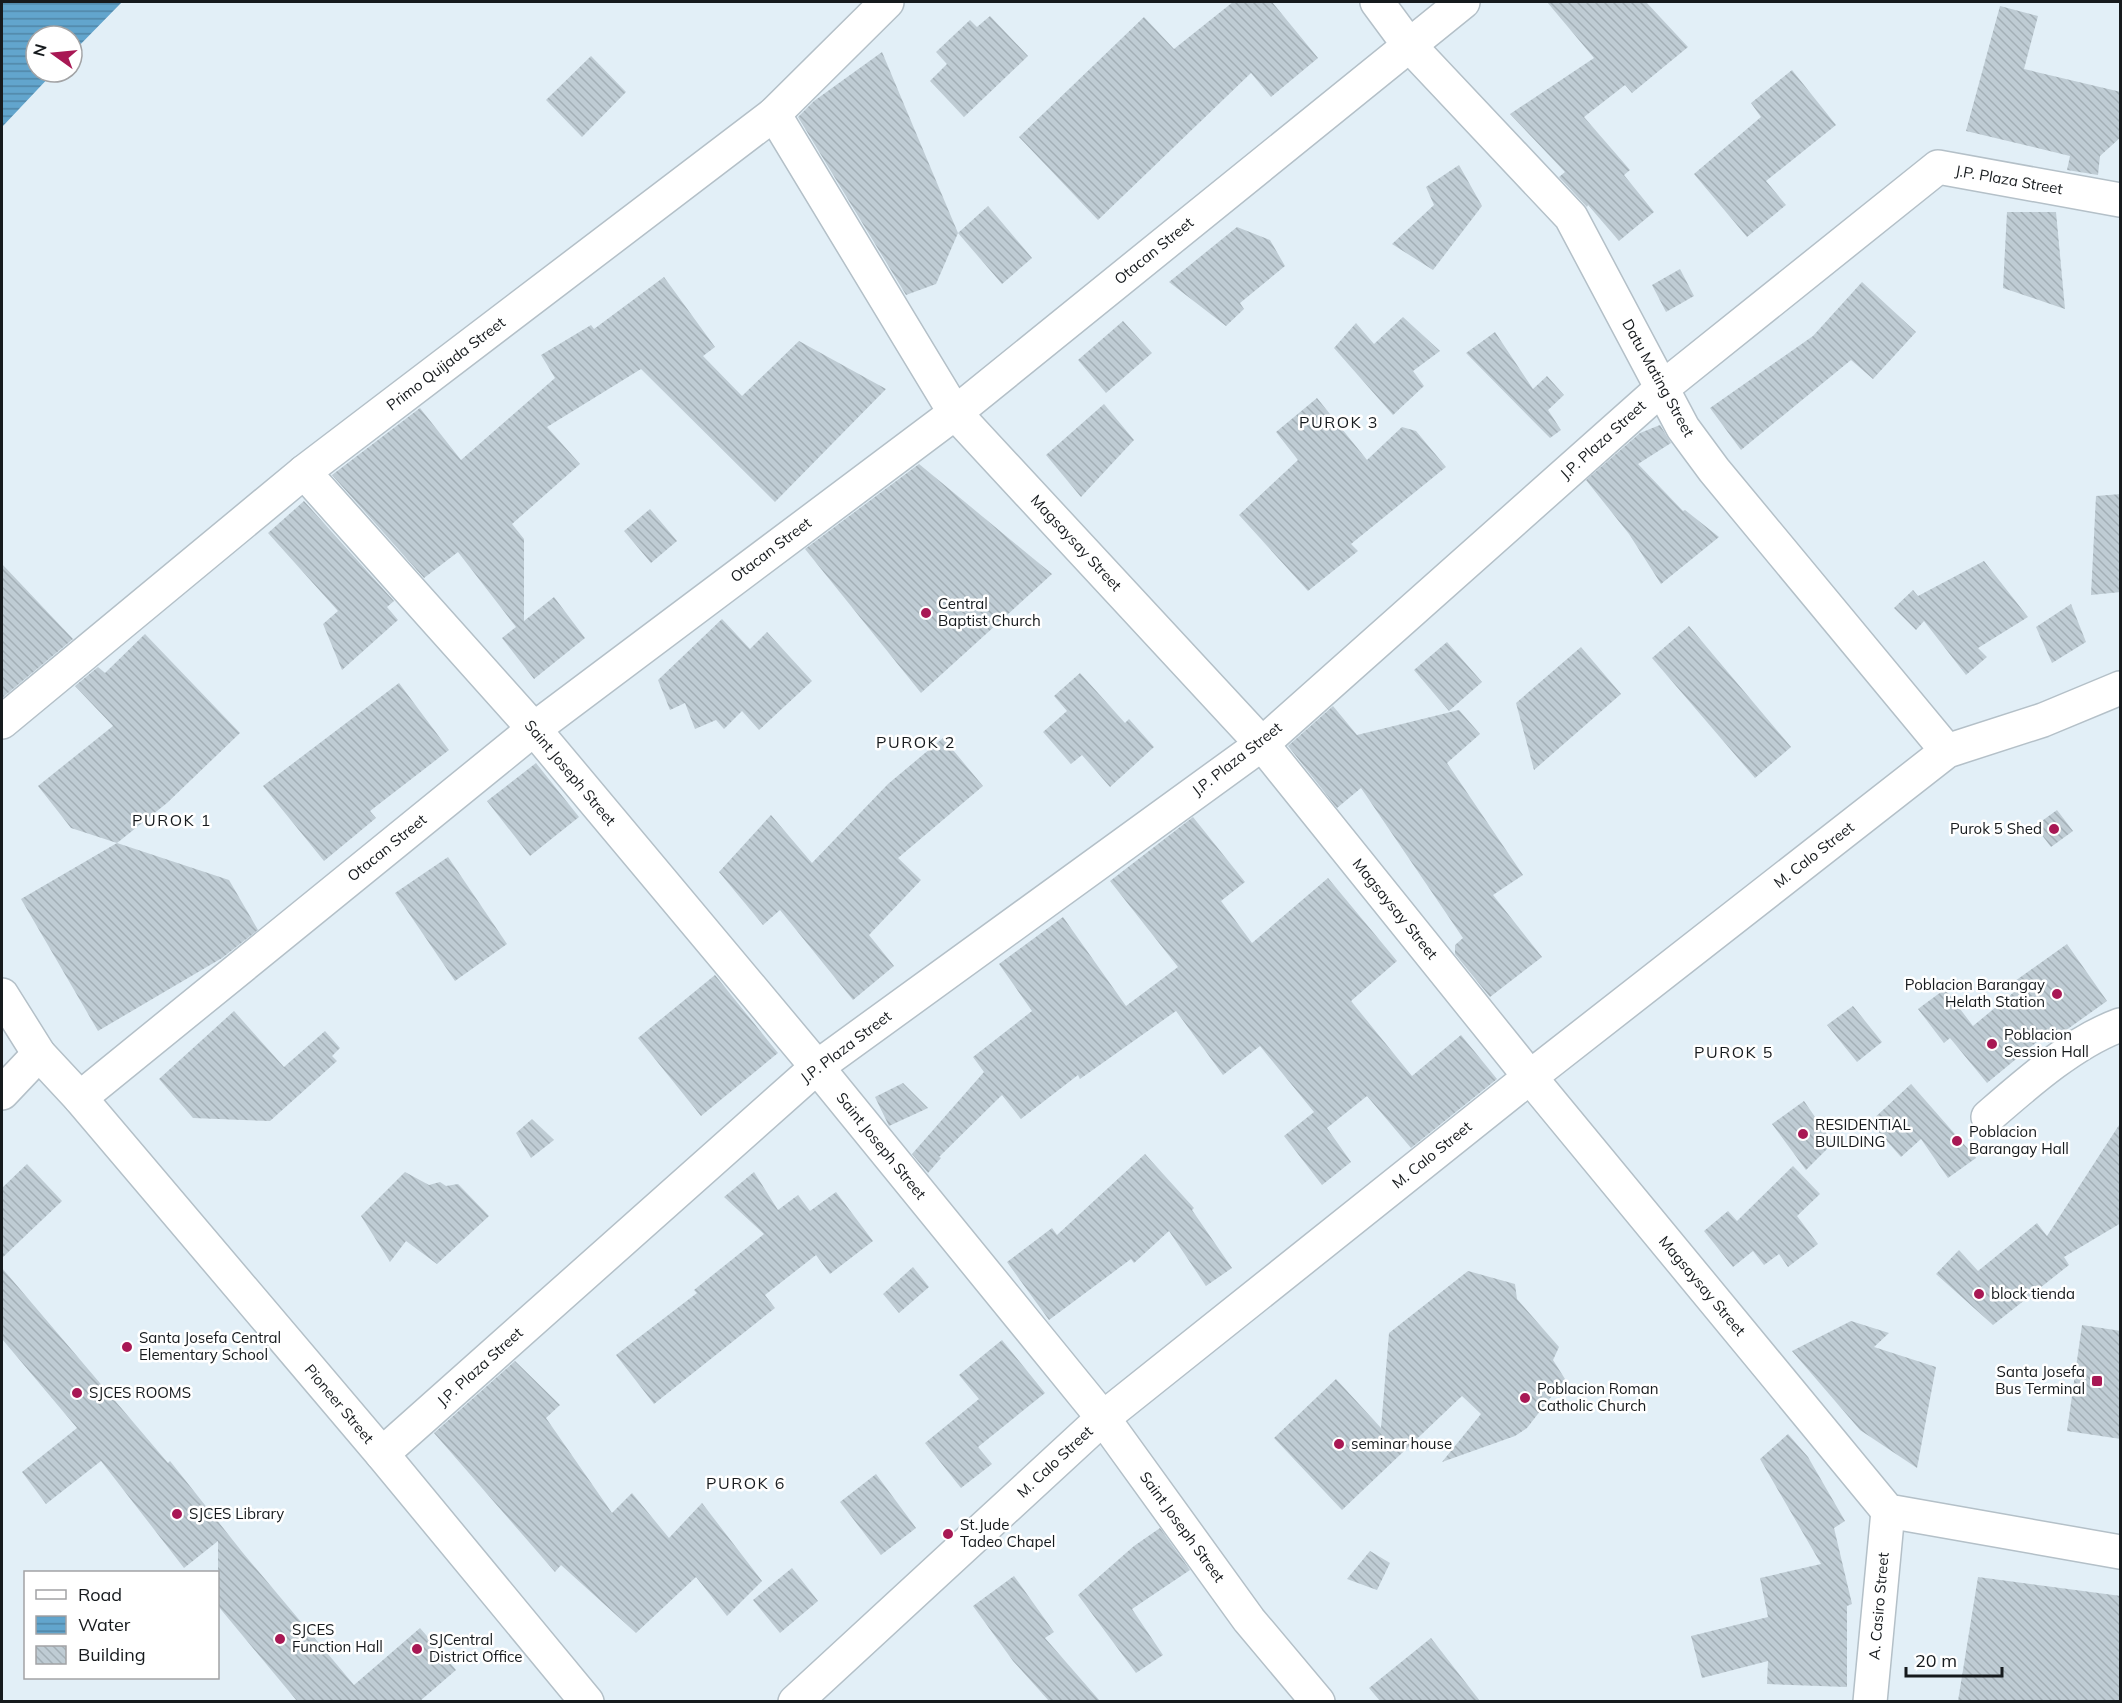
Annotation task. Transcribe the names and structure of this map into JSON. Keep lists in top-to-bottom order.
{
  "streets": {
    "street": [
      "J.P. Plaza Street",
      "Otacan Street",
      "Primo Quijada Street",
      "Datu Mating Street",
      "Magsaysay Street",
      "Saint Joseph Street",
      "M. Calo Street",
      "Pioneer Street",
      "A. Casiro Street"
    ]
  },
  "crossings": [
    ["J.P. Plaza Street", "Datu Mating Street"],
    ["J.P. Plaza Street", "Magsaysay Street"],
    ["J.P. Plaza Street", "Saint Joseph Street"],
    ["J.P. Plaza Street", "Pioneer Street"],
    ["Otacan Street", "Datu Mating Street"],
    ["Otacan Street", "Magsaysay Street"],
    ["Otacan Street", "Saint Joseph Street"],
    ["Otacan Street", "Pioneer Street"],
    ["Primo Quijada Street", "Magsaysay Street"],
    ["Primo Quijada Street", "Saint Joseph Street"],
    ["Datu Mating Street", "M. Calo Street"],
    ["Magsaysay Street", "M. Calo Street"],
    ["Magsaysay Street", "A. Casiro Street"],
    ["Saint Joseph Street", "M. Calo Street"]
  ],
  "districts": [
    "PUROK 3",
    "PUROK 2",
    "PUROK 1",
    "PUROK 5",
    "PUROK 6"
  ],
  "places": {
    "other": [
      "Central Baptist Church",
      "Purok 5 Shed",
      "Poblacion Barangay Helath Station",
      "Poblacion Session Hall",
      "RESIDENTIAL BUILDING",
      "Poblacion Barangay Hall",
      "block tienda",
      "Santa Josefa Central Elementary School",
      "SJCES ROOMS",
      "Poblacion Roman Catholic Church",
      "seminar house",
      "SJCES Library",
      "St.Jude Tadeo Chapel",
      "SJCES Function Hall",
      "SJCentral District Office"
    ],
    "transit": ["Santa Josefa Bus Terminal"]
  },
  "legend": ["Road", "Water", "Building"],
  "scale_bar": "20 m",
  "north": "left"
}
